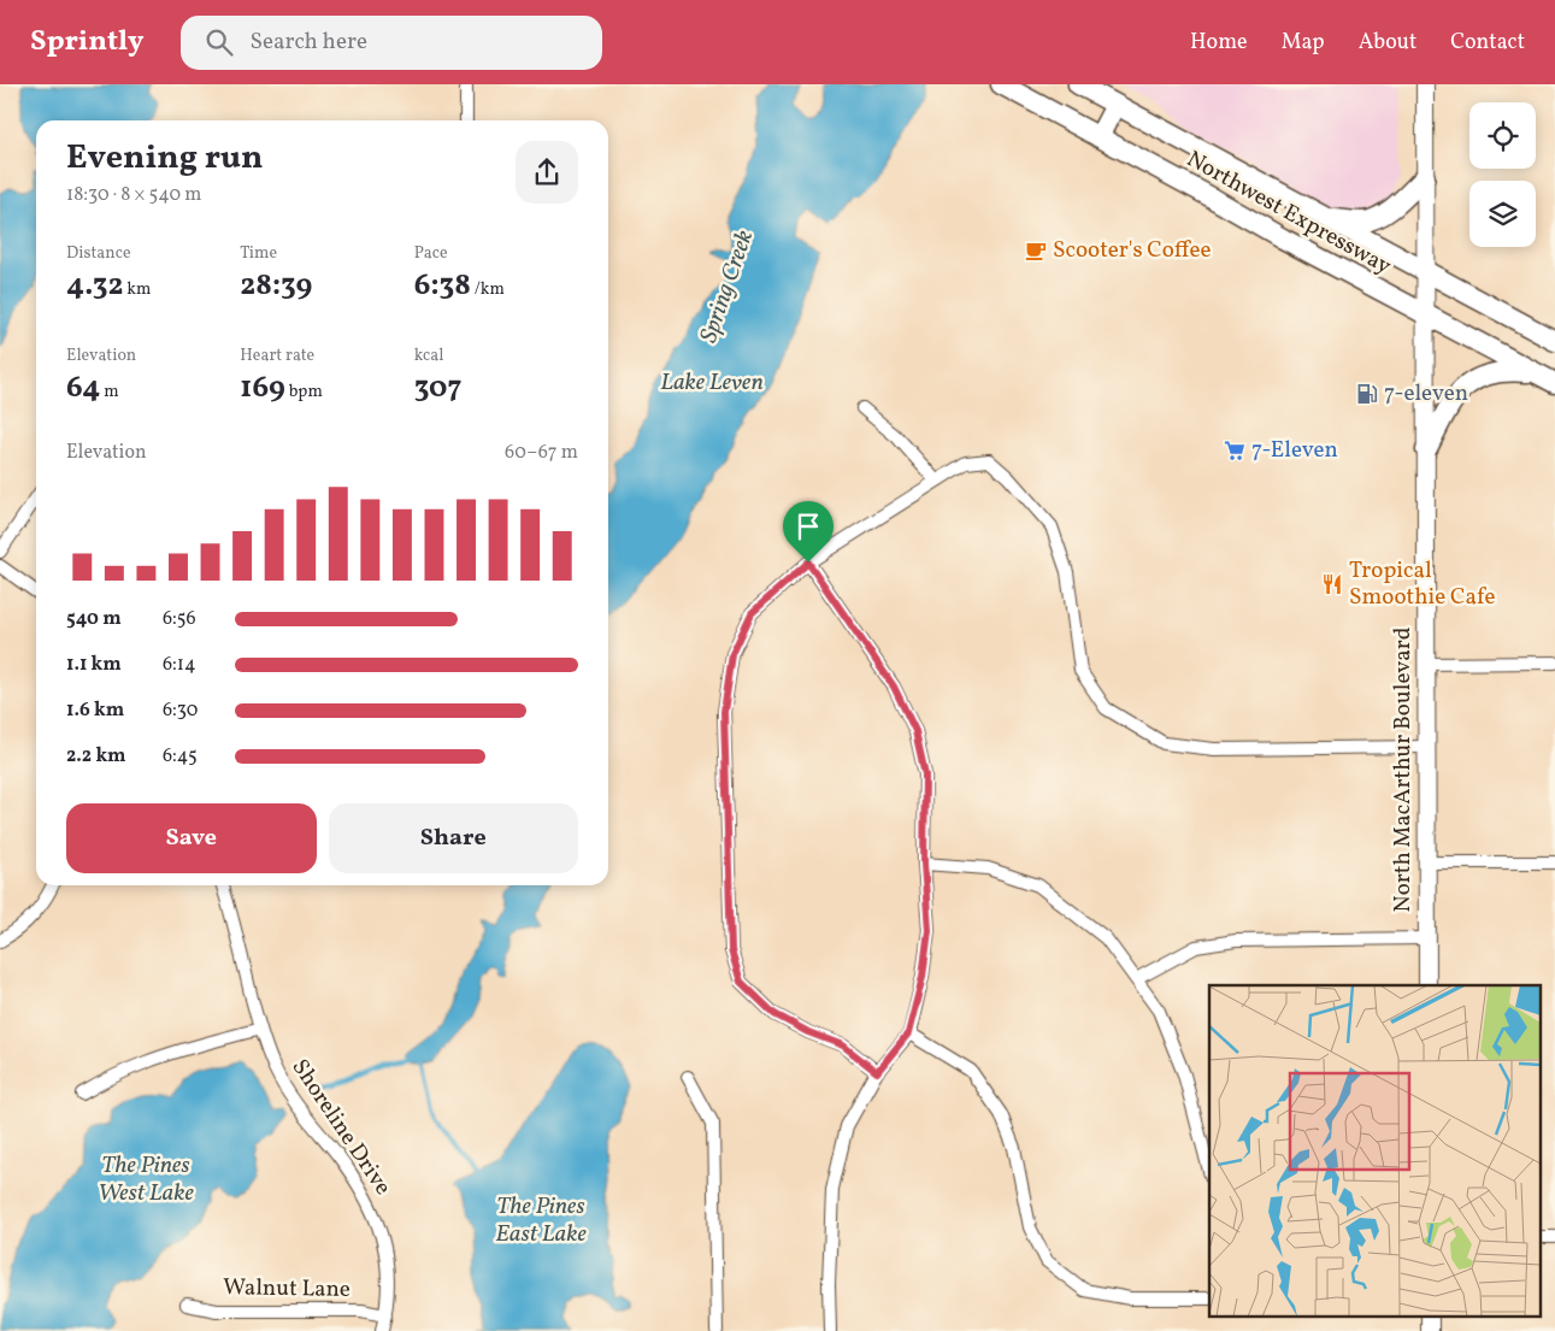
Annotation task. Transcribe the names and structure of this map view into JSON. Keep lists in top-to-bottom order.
{
  "streets": {
    "highway": ["Northwest Expressway"],
    "main road": ["North MacArthur Boulevard"],
    "street": ["Shoreline Drive", "Walnut Lane"]
  },
  "crossings": [
    ["Northwest Expressway", "North MacArthur Boulevard"],
    ["Shoreline Drive", "Walnut Lane"]
  ],
  "water": [
    "Spring Creek",
    "Lake Leven",
    "The Pines West Lake",
    "The Pines East Lake"
  ],
  "places": {
    "cafe": ["Scooter's Coffee"],
    "fuel station": ["7-eleven"],
    "supermarket": ["7-Eleven"],
    "restaurant": ["Tropical Smoothie Cafe"]
  },
  "page": {
    "header": "Sprintly",
    "search": "Search here",
    "nav": [
      "Home",
      "Map",
      "About",
      "Contact"
    ],
    "heading": ["Evening run", "18:30 · 8 × 540 m"],
    "stats": [
      ["Distance", "4.32 km"],
      ["Time", "28:39"],
      ["Pace", "6:38 /km"],
      ["Elevation", "64 m"],
      ["Heart rate", "169 bpm"],
      ["kcal", "307"]
    ],
    "chart": ["Elevation", "60–67 m"],
    "list": [
      {
        "name": "540 m",
        "note": "6:56"
      },
      {
        "name": "1.1 km",
        "note": "6:14"
      },
      {
        "name": "1.6 km",
        "note": "6:30"
      },
      {
        "name": "2.2 km",
        "note": "6:45"
      }
    ],
    "buttons": ["Save", "Share"]
  }
}
